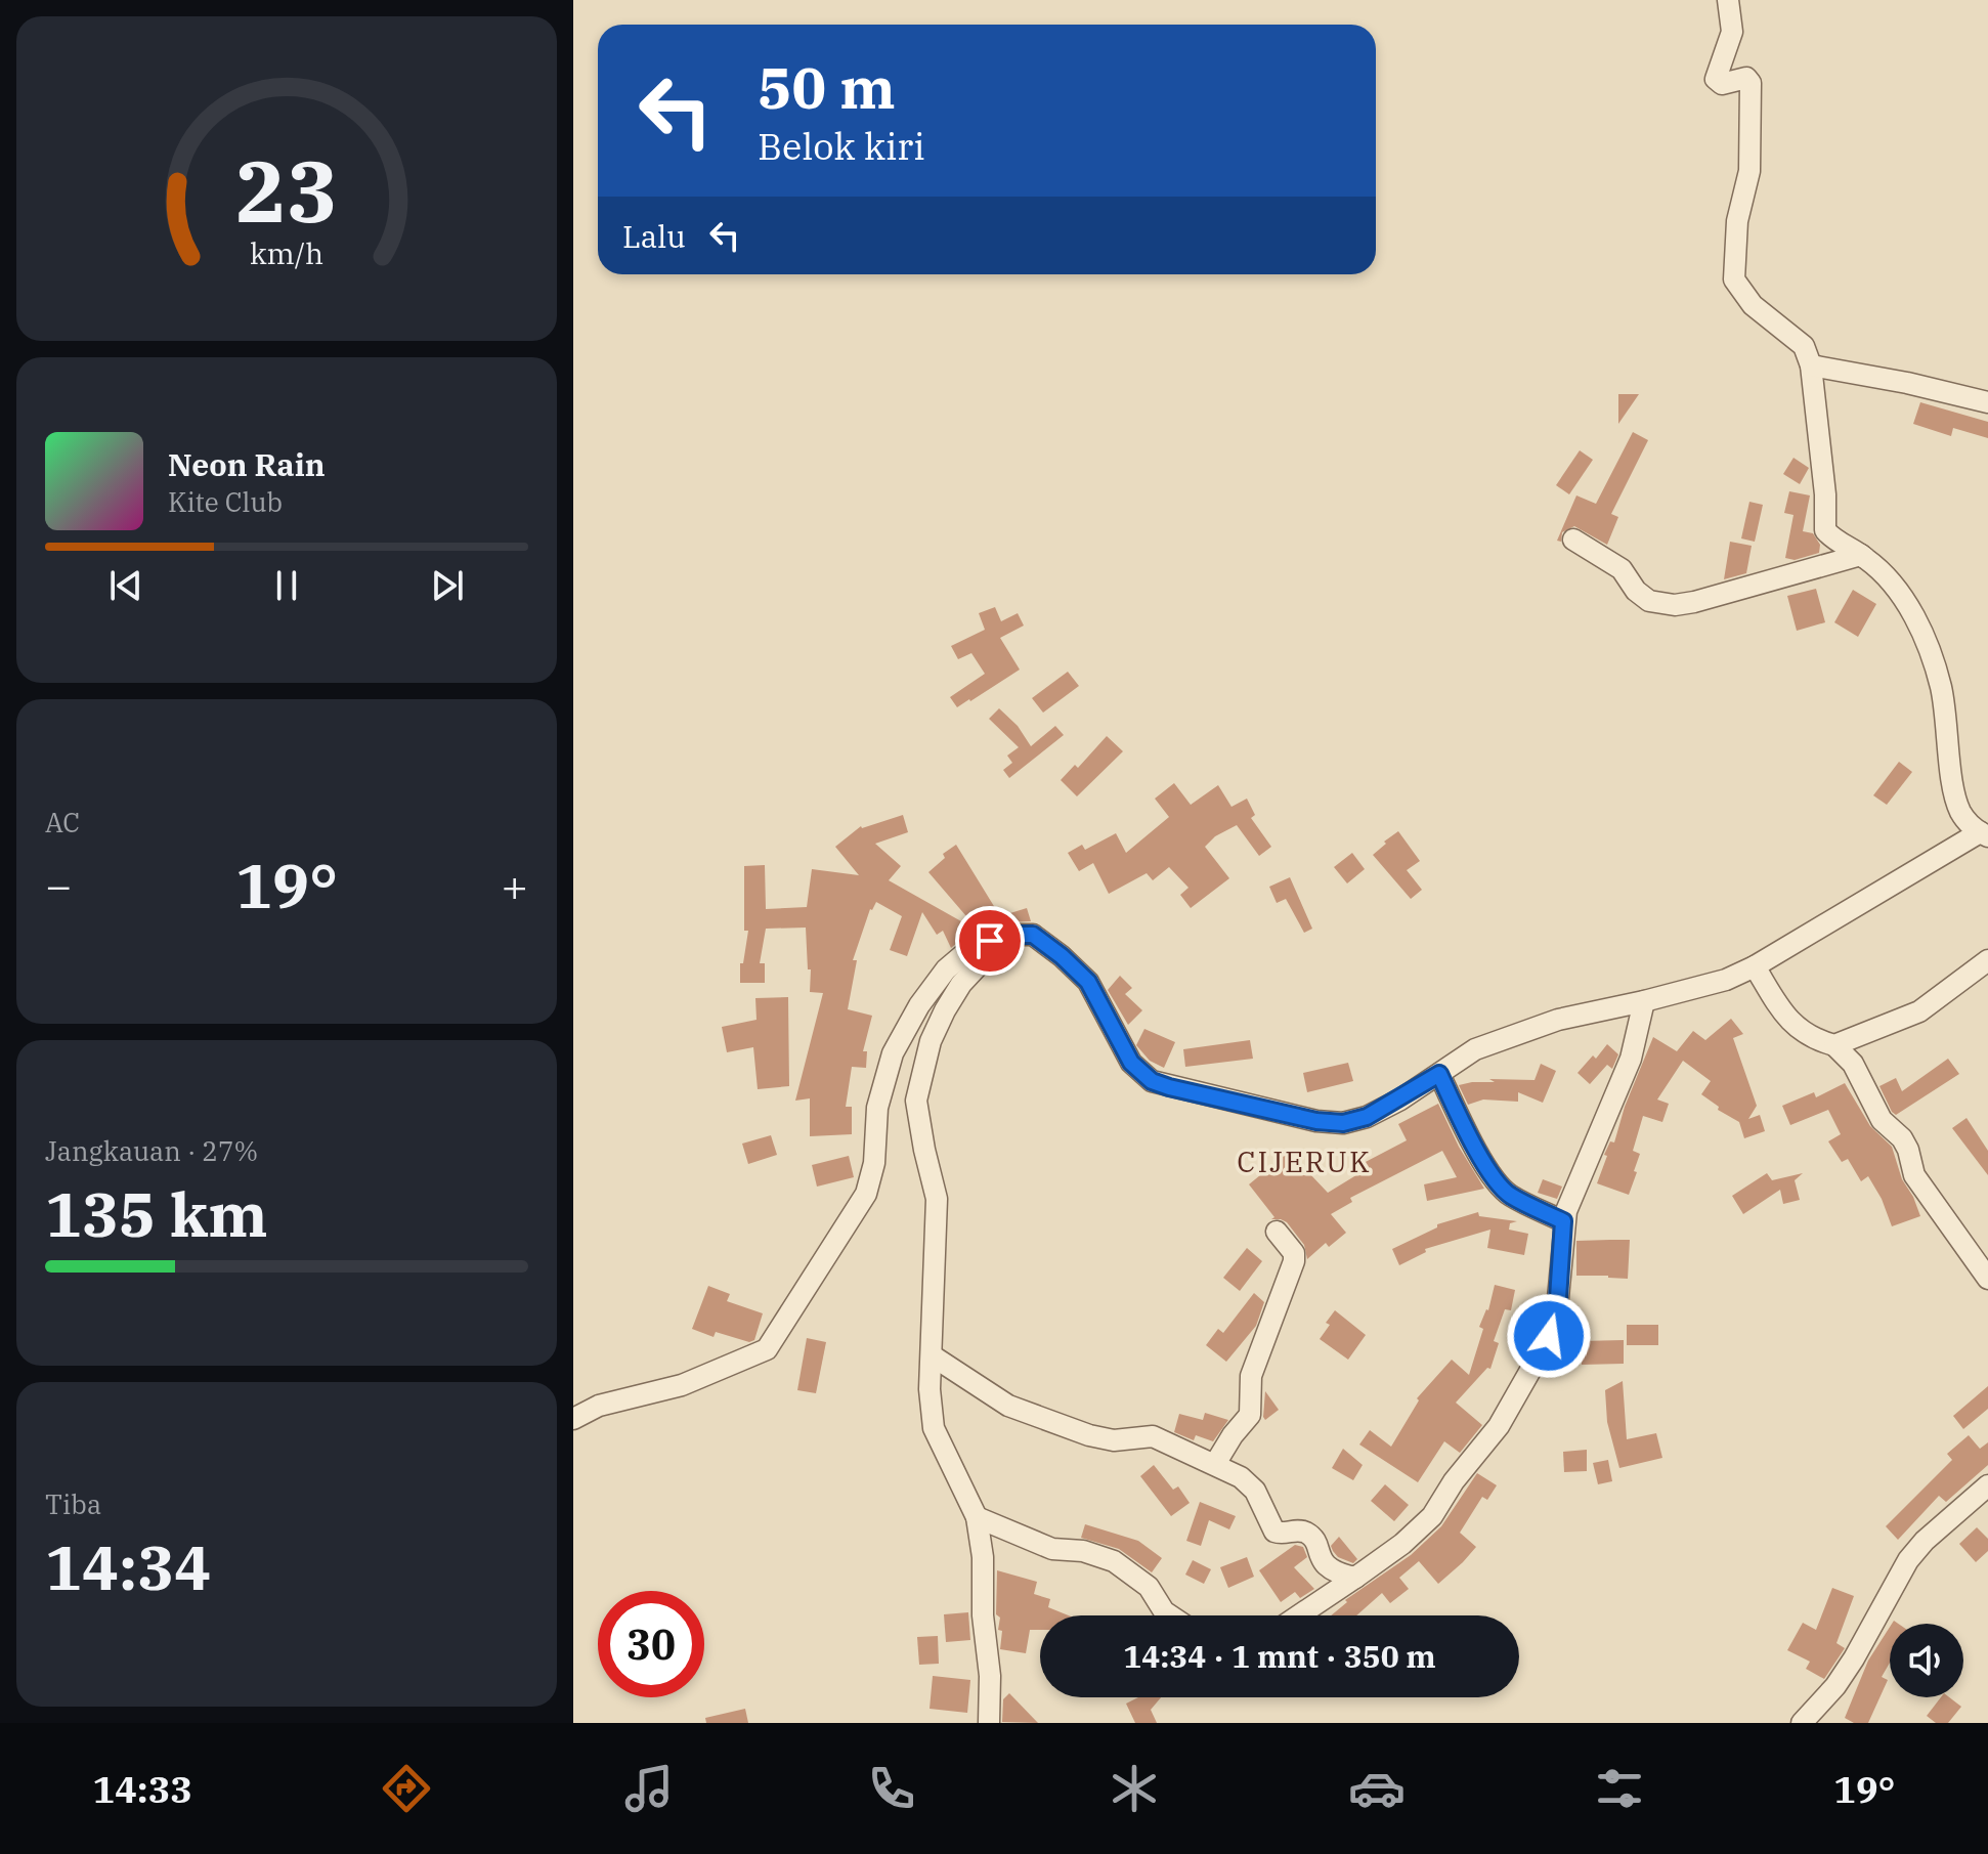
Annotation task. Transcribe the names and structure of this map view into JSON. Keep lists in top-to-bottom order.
{
  "districts": ["CIJERUK"],
  "page": {
    "turn": ["50 m", "Belok kiri"],
    "then": "Lalu",
    "song": ["Neon Rain", "Kite Club"],
    "tile": [
      "AC",
      ["Jangkauan · 27%", "135 km"],
      ["Tiba", "14:34"]
    ],
    "heat": ["−", "19°", "+"],
    "limit": "30",
    "trip": "14:34 · 1 mnt · 350 m",
    "tabs": ["14:33", "19°"],
    "gauge": ["23", "km/h"]
  }
}
